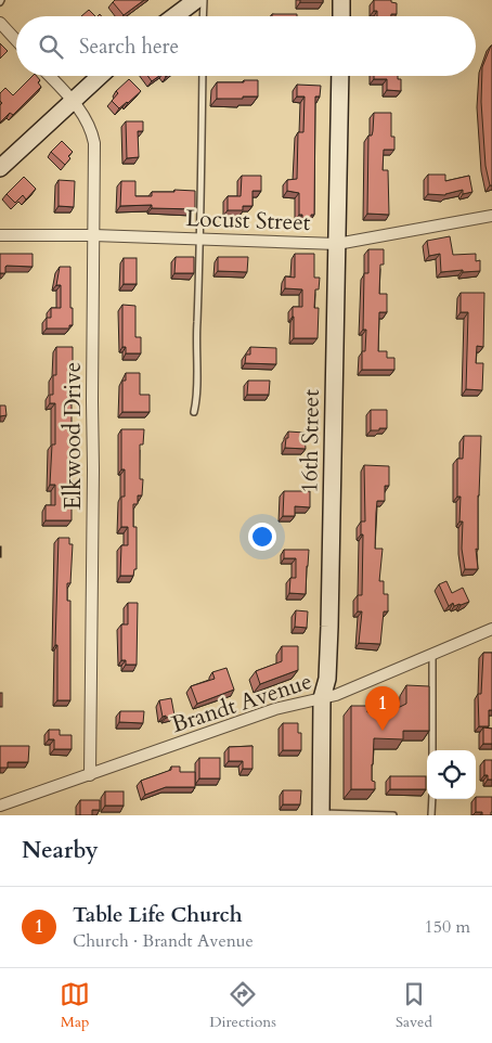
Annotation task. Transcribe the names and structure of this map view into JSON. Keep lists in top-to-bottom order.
{
  "streets": {
    "street": [
      "Locust Street",
      "Elkwood Drive",
      "16th Street",
      "Brandt Avenue"
    ]
  },
  "crossings": [
    ["Locust Street", "Elkwood Drive"],
    ["Locust Street", "16th Street"],
    ["Elkwood Drive", "Brandt Avenue"],
    ["16th Street", "Brandt Avenue"]
  ],
  "page": {
    "search": "Search here",
    "pins": "1",
    "heading": "Nearby",
    "list": [
      {
        "mark": "1",
        "name": "Table Life Church",
        "note": "Church · Brandt Avenue",
        "value": "150 m"
      }
    ],
    "nav": ["Map", "Directions", "Saved"]
  }
}
